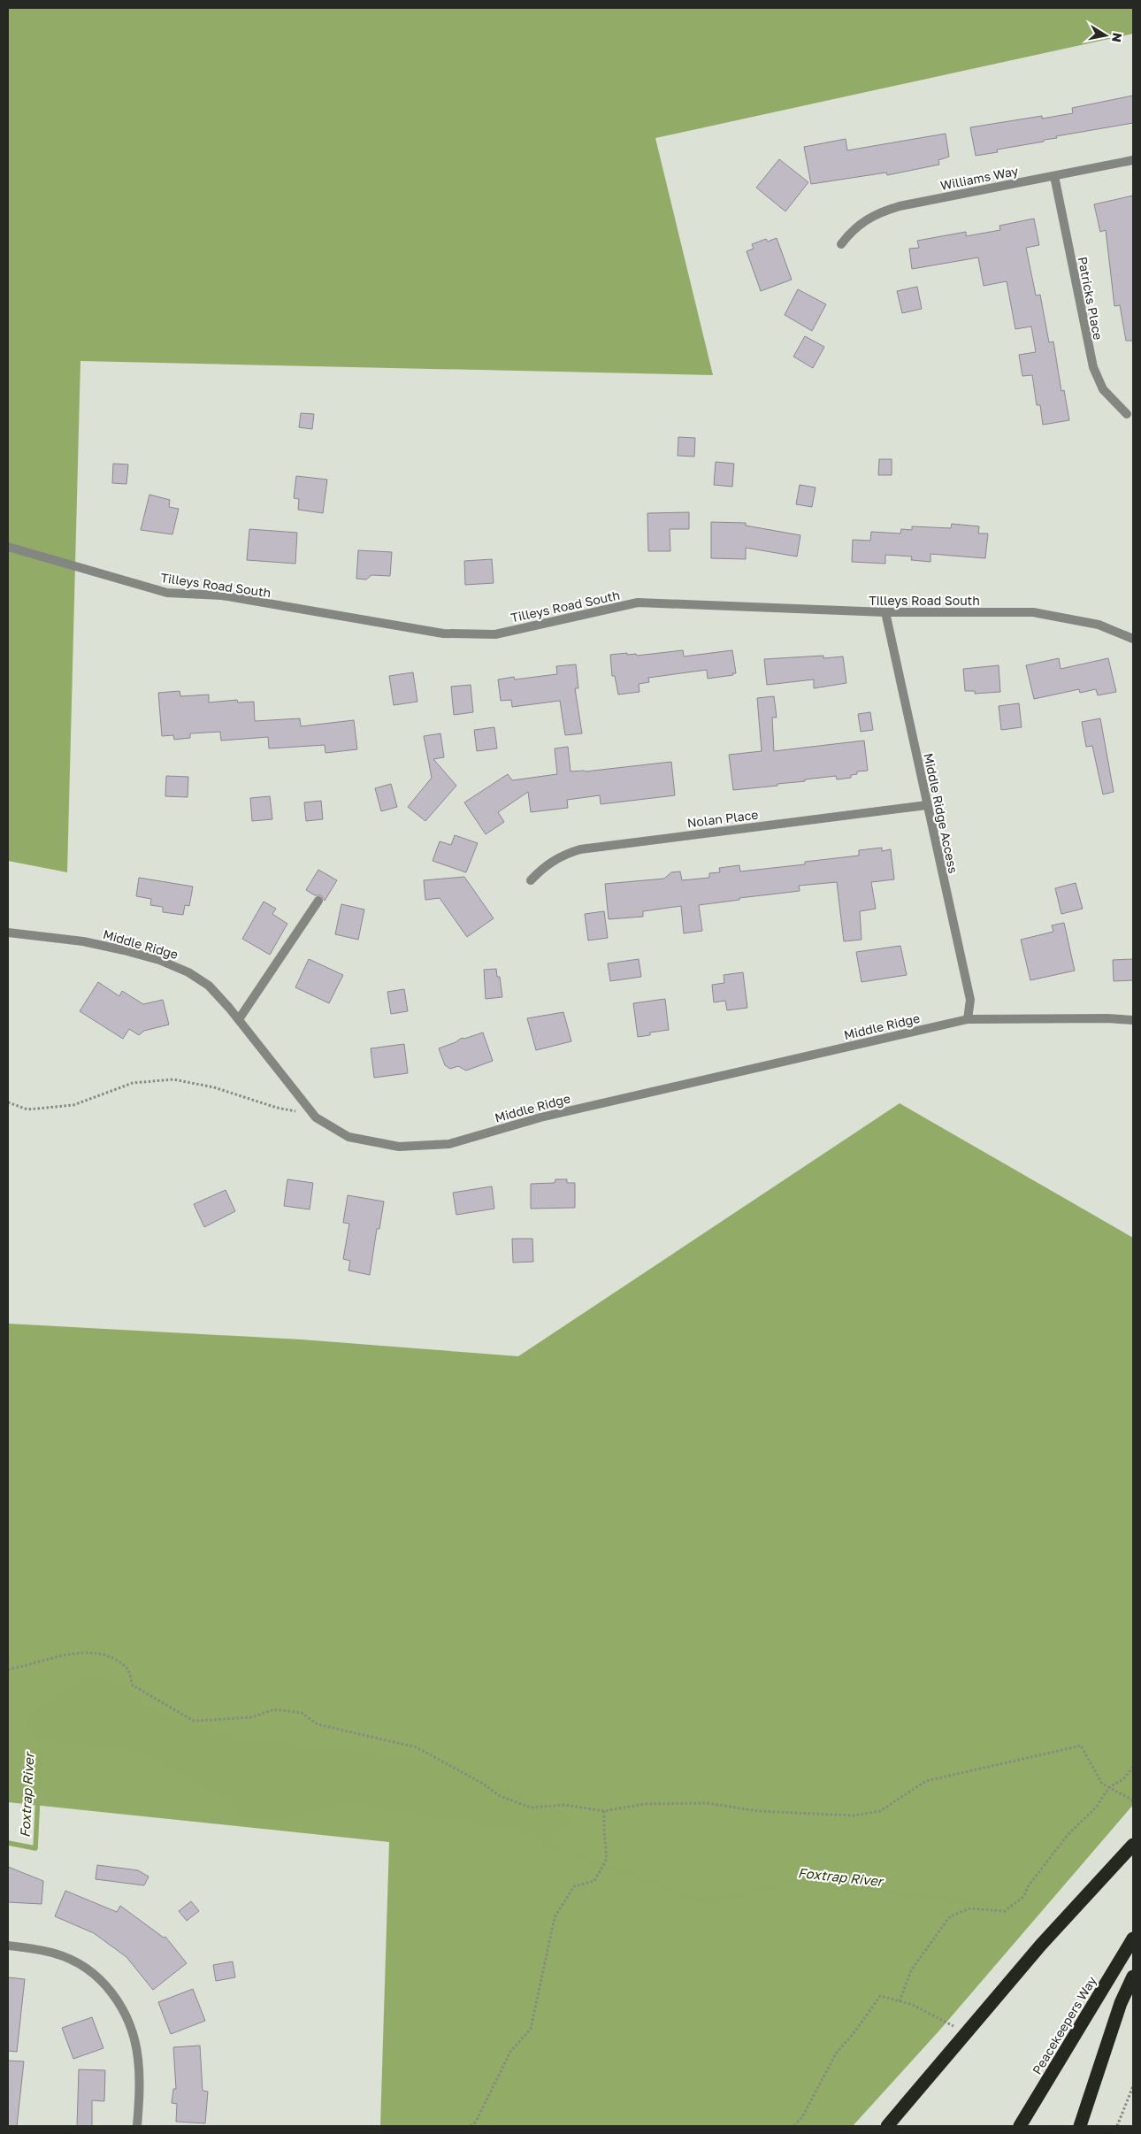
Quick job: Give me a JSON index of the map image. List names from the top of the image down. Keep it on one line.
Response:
{"streets":{"highway":["Peacekeepers Way"],"street":["Williams Way","Patricks Place","Tilleys Road South","Middle Ridge Access","Nolan Place","Middle Ridge"]},"crossings":[["Williams Way","Patricks Place"],["Tilleys Road South","Middle Ridge Access"],["Middle Ridge Access","Nolan Place"],["Middle Ridge Access","Middle Ridge"]],"water":["Foxtrap River"],"north":"right"}
